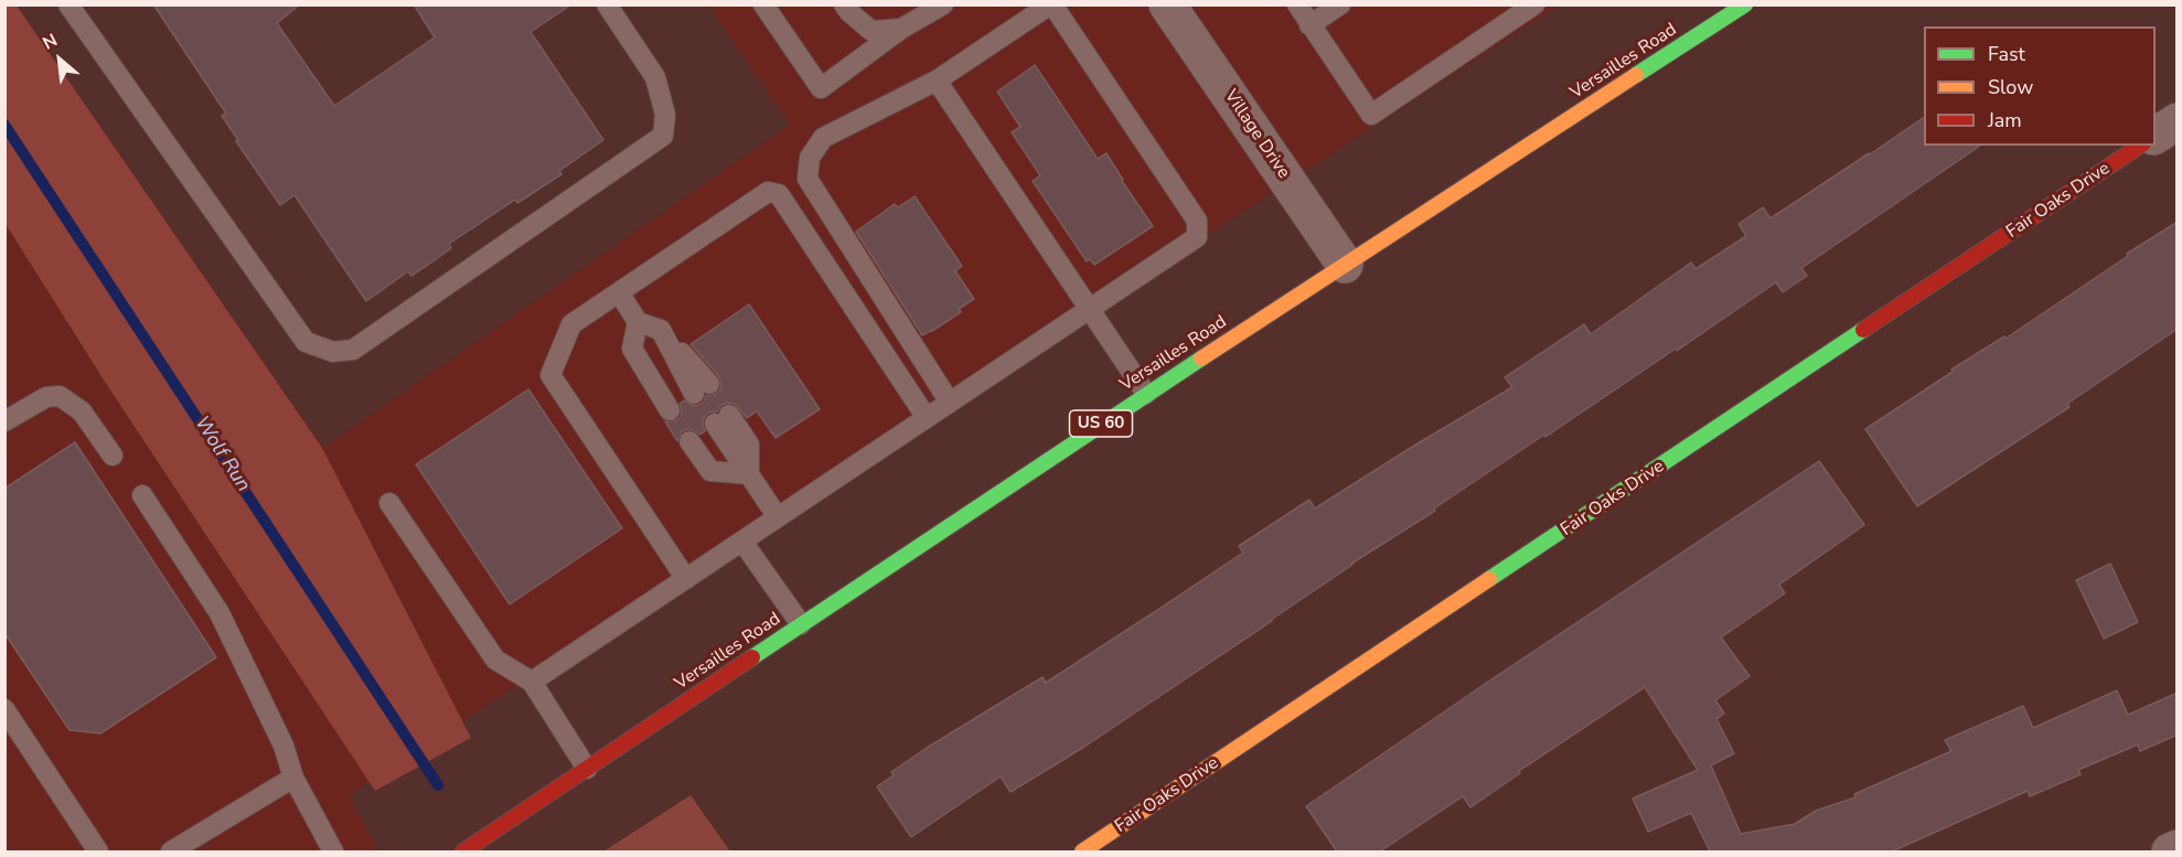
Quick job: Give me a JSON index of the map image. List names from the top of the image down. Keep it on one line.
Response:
{"streets":{"main road":["Versailles Road","Fair Oaks Drive","US 60"],"street":["Village Drive"]},"crossings":[["Versailles Road","Village Drive"]],"water":["Wolf Run"],"legend":["Fast","Slow","Jam"],"north":"top left"}
